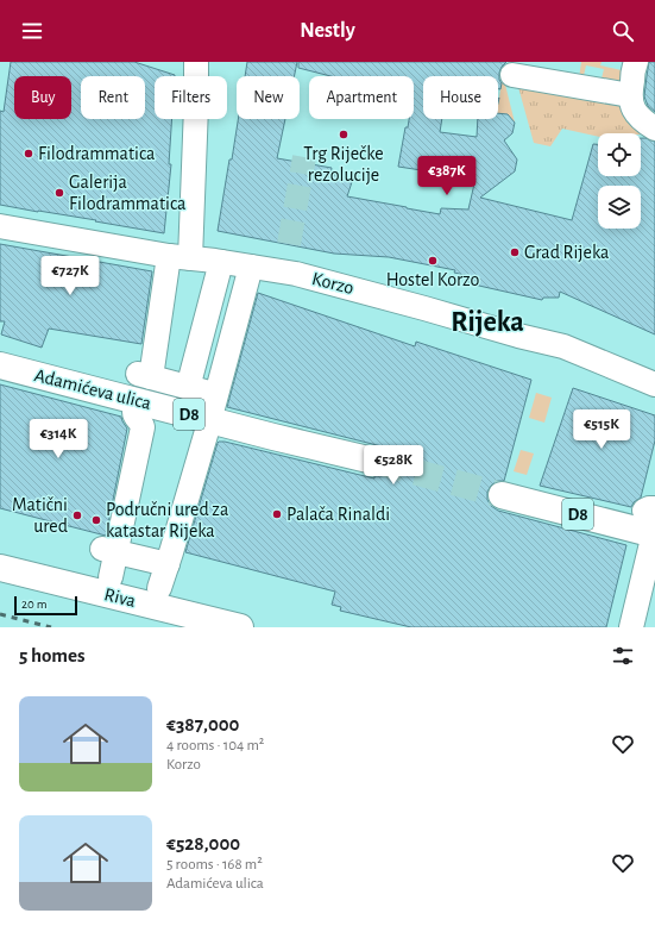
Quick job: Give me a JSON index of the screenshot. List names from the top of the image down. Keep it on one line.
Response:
{"streets":{"main road":["Adamićeva ulica","D8","Riva"],"street":["Korzo"]},"districts":["Rijeka"],"places":["Trg Riječke rezolucije","Filodrammatica","Galerija Filodrammatica","Grad Rijeka","Hostel Korzo","Palača Rinaldi","Matični ured","Područni ured za katastar Rijeka"],"scale_bar":"20 m","page":{"header":"Nestly","chip":["Buy","Rent","Filters","New","Apartment","House"],"price":["€387K","€727K","€515K","€314K","€528K"],"scale":"20 m","heading":"5 homes","list":[{"name":"€387,000","note":"4 rooms · 104 m² · Korzo"},{"name":"€528,000","note":"5 rooms · 168 m² · Adamićeva ulica"}]}}
